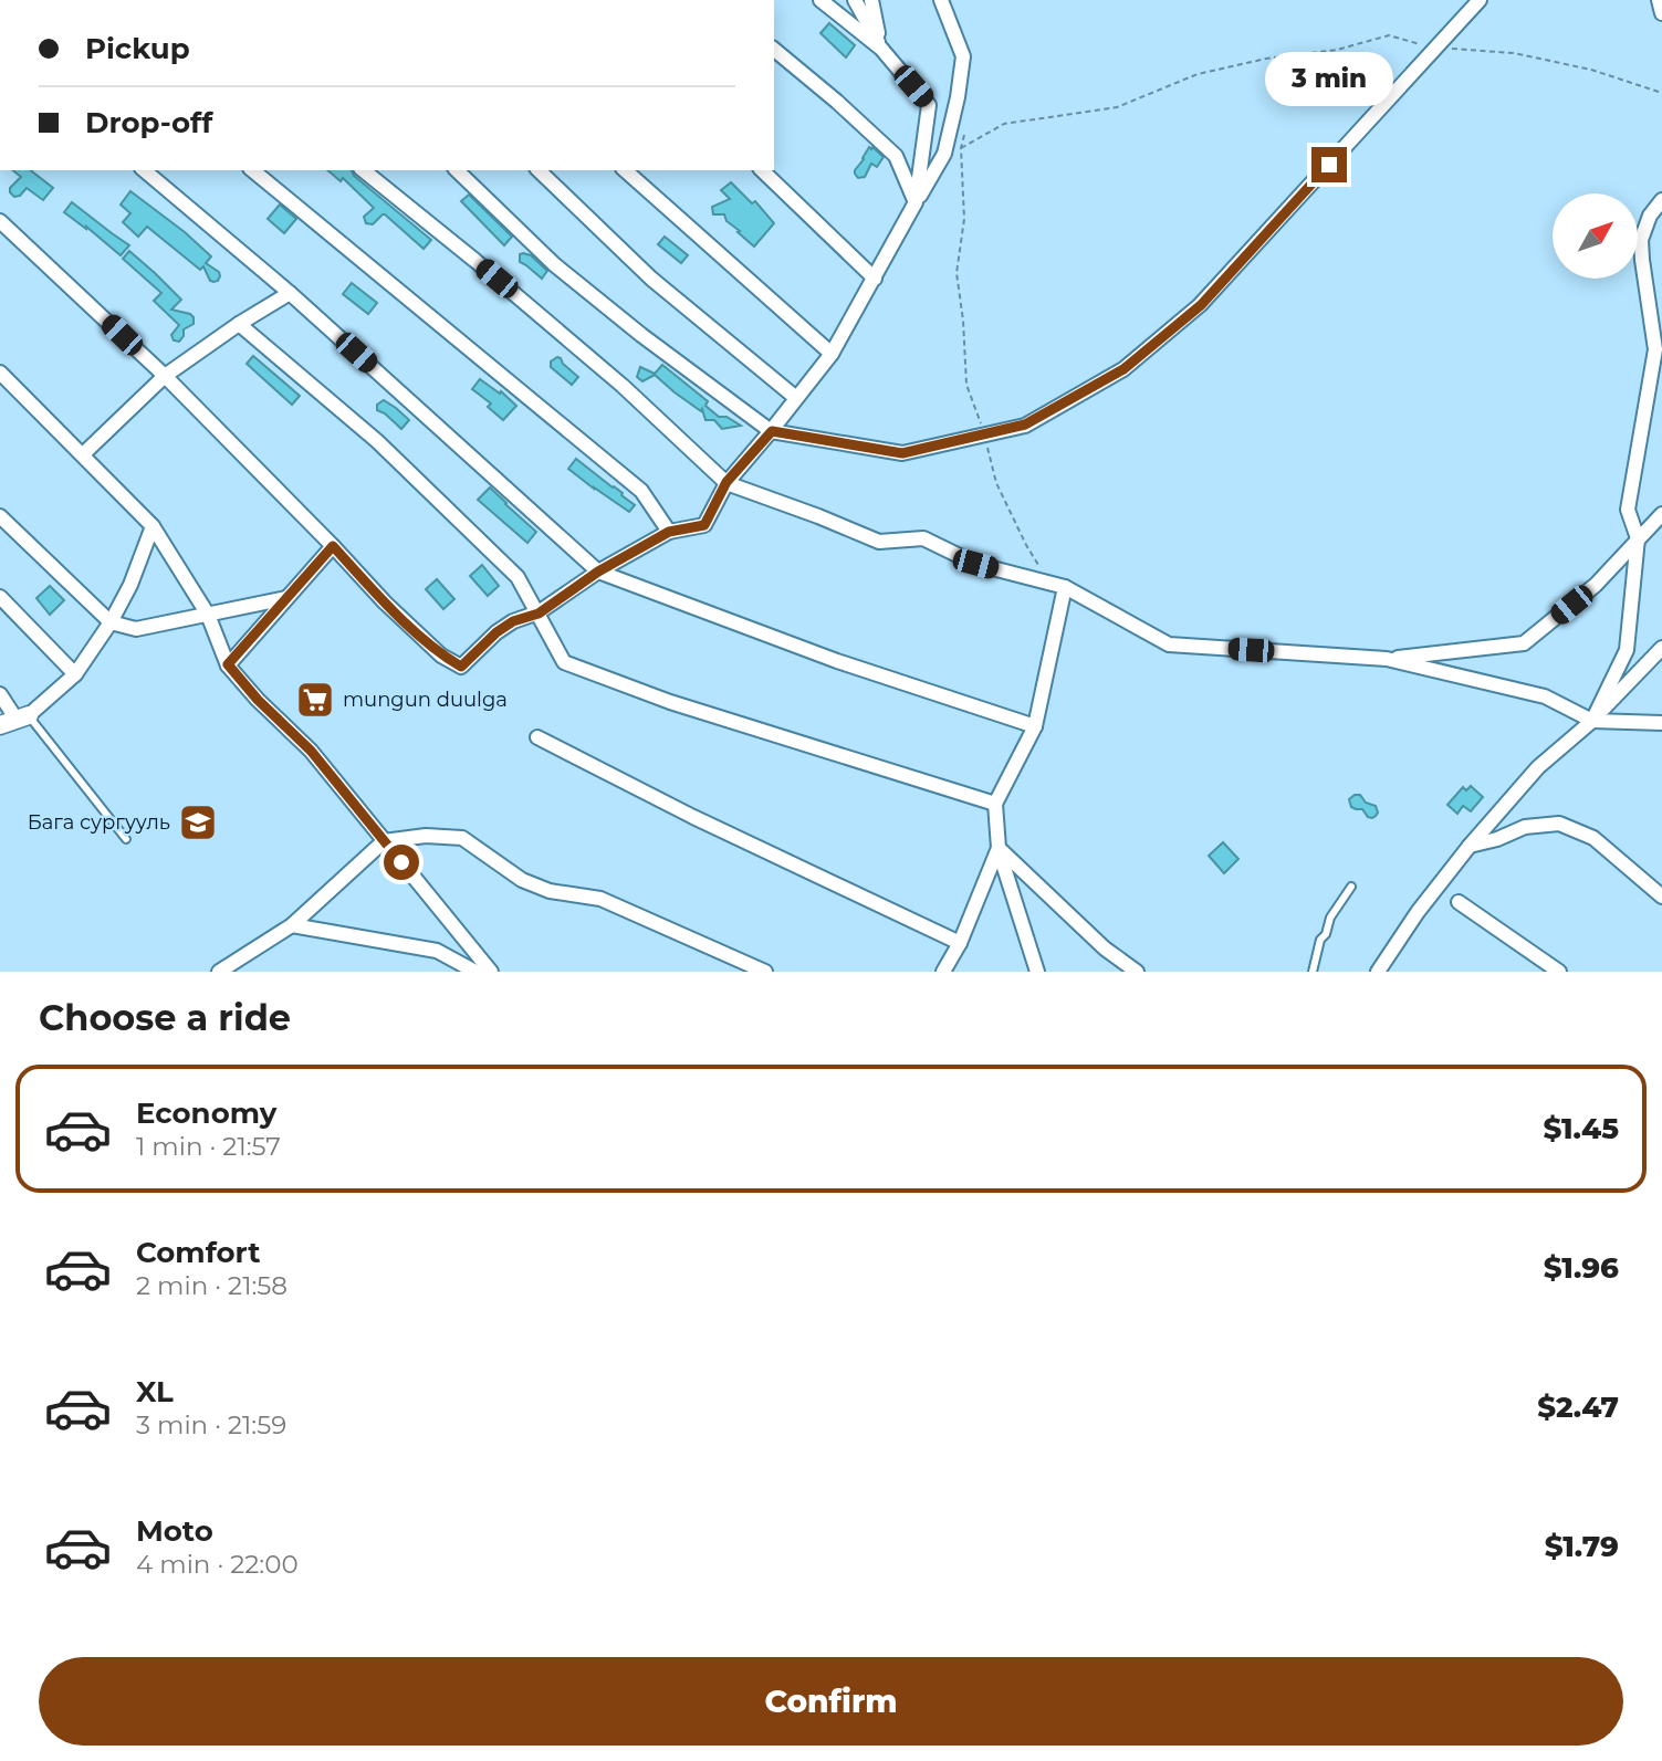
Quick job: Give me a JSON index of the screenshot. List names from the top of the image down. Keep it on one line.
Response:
{"places":{"supermarket":["mungun duulga"],"school or university":["Бага сургууль"]},"north":"top right","page":{"banner":["Pickup","Drop-off"],"bubble":"3 min","heading":"Choose a ride","list":[{"name":"Economy","note":"1 min · 21:57","value":"$1.45"},{"name":"Comfort","note":"2 min · 21:58","value":"$1.96"},{"name":"XL","note":"3 min · 21:59","value":"$2.47"},{"name":"Moto","note":"4 min · 22:00","value":"$1.79"}],"buttons":"Confirm"}}
